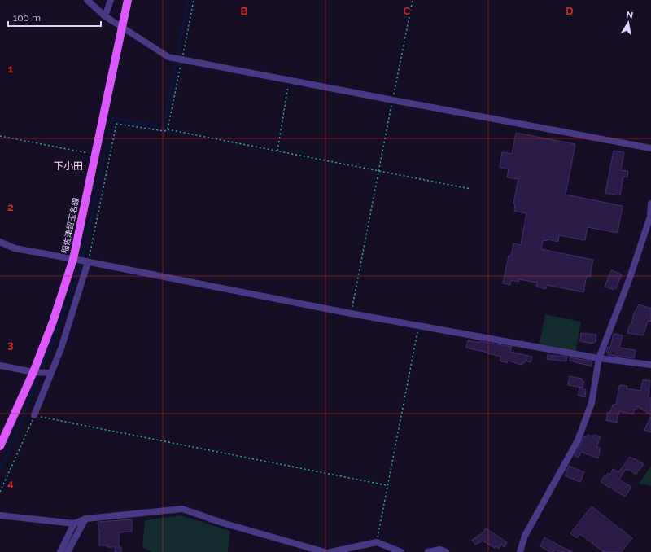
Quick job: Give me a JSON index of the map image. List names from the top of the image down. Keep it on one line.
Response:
{"streets":{"main road":["稲佐津留玉名線"]},"districts":["下小田"],"scale_bar":"100 m","north":"top","grid":{"columns":["B","C","D"],"rows":["1","2","3","4"]}}
